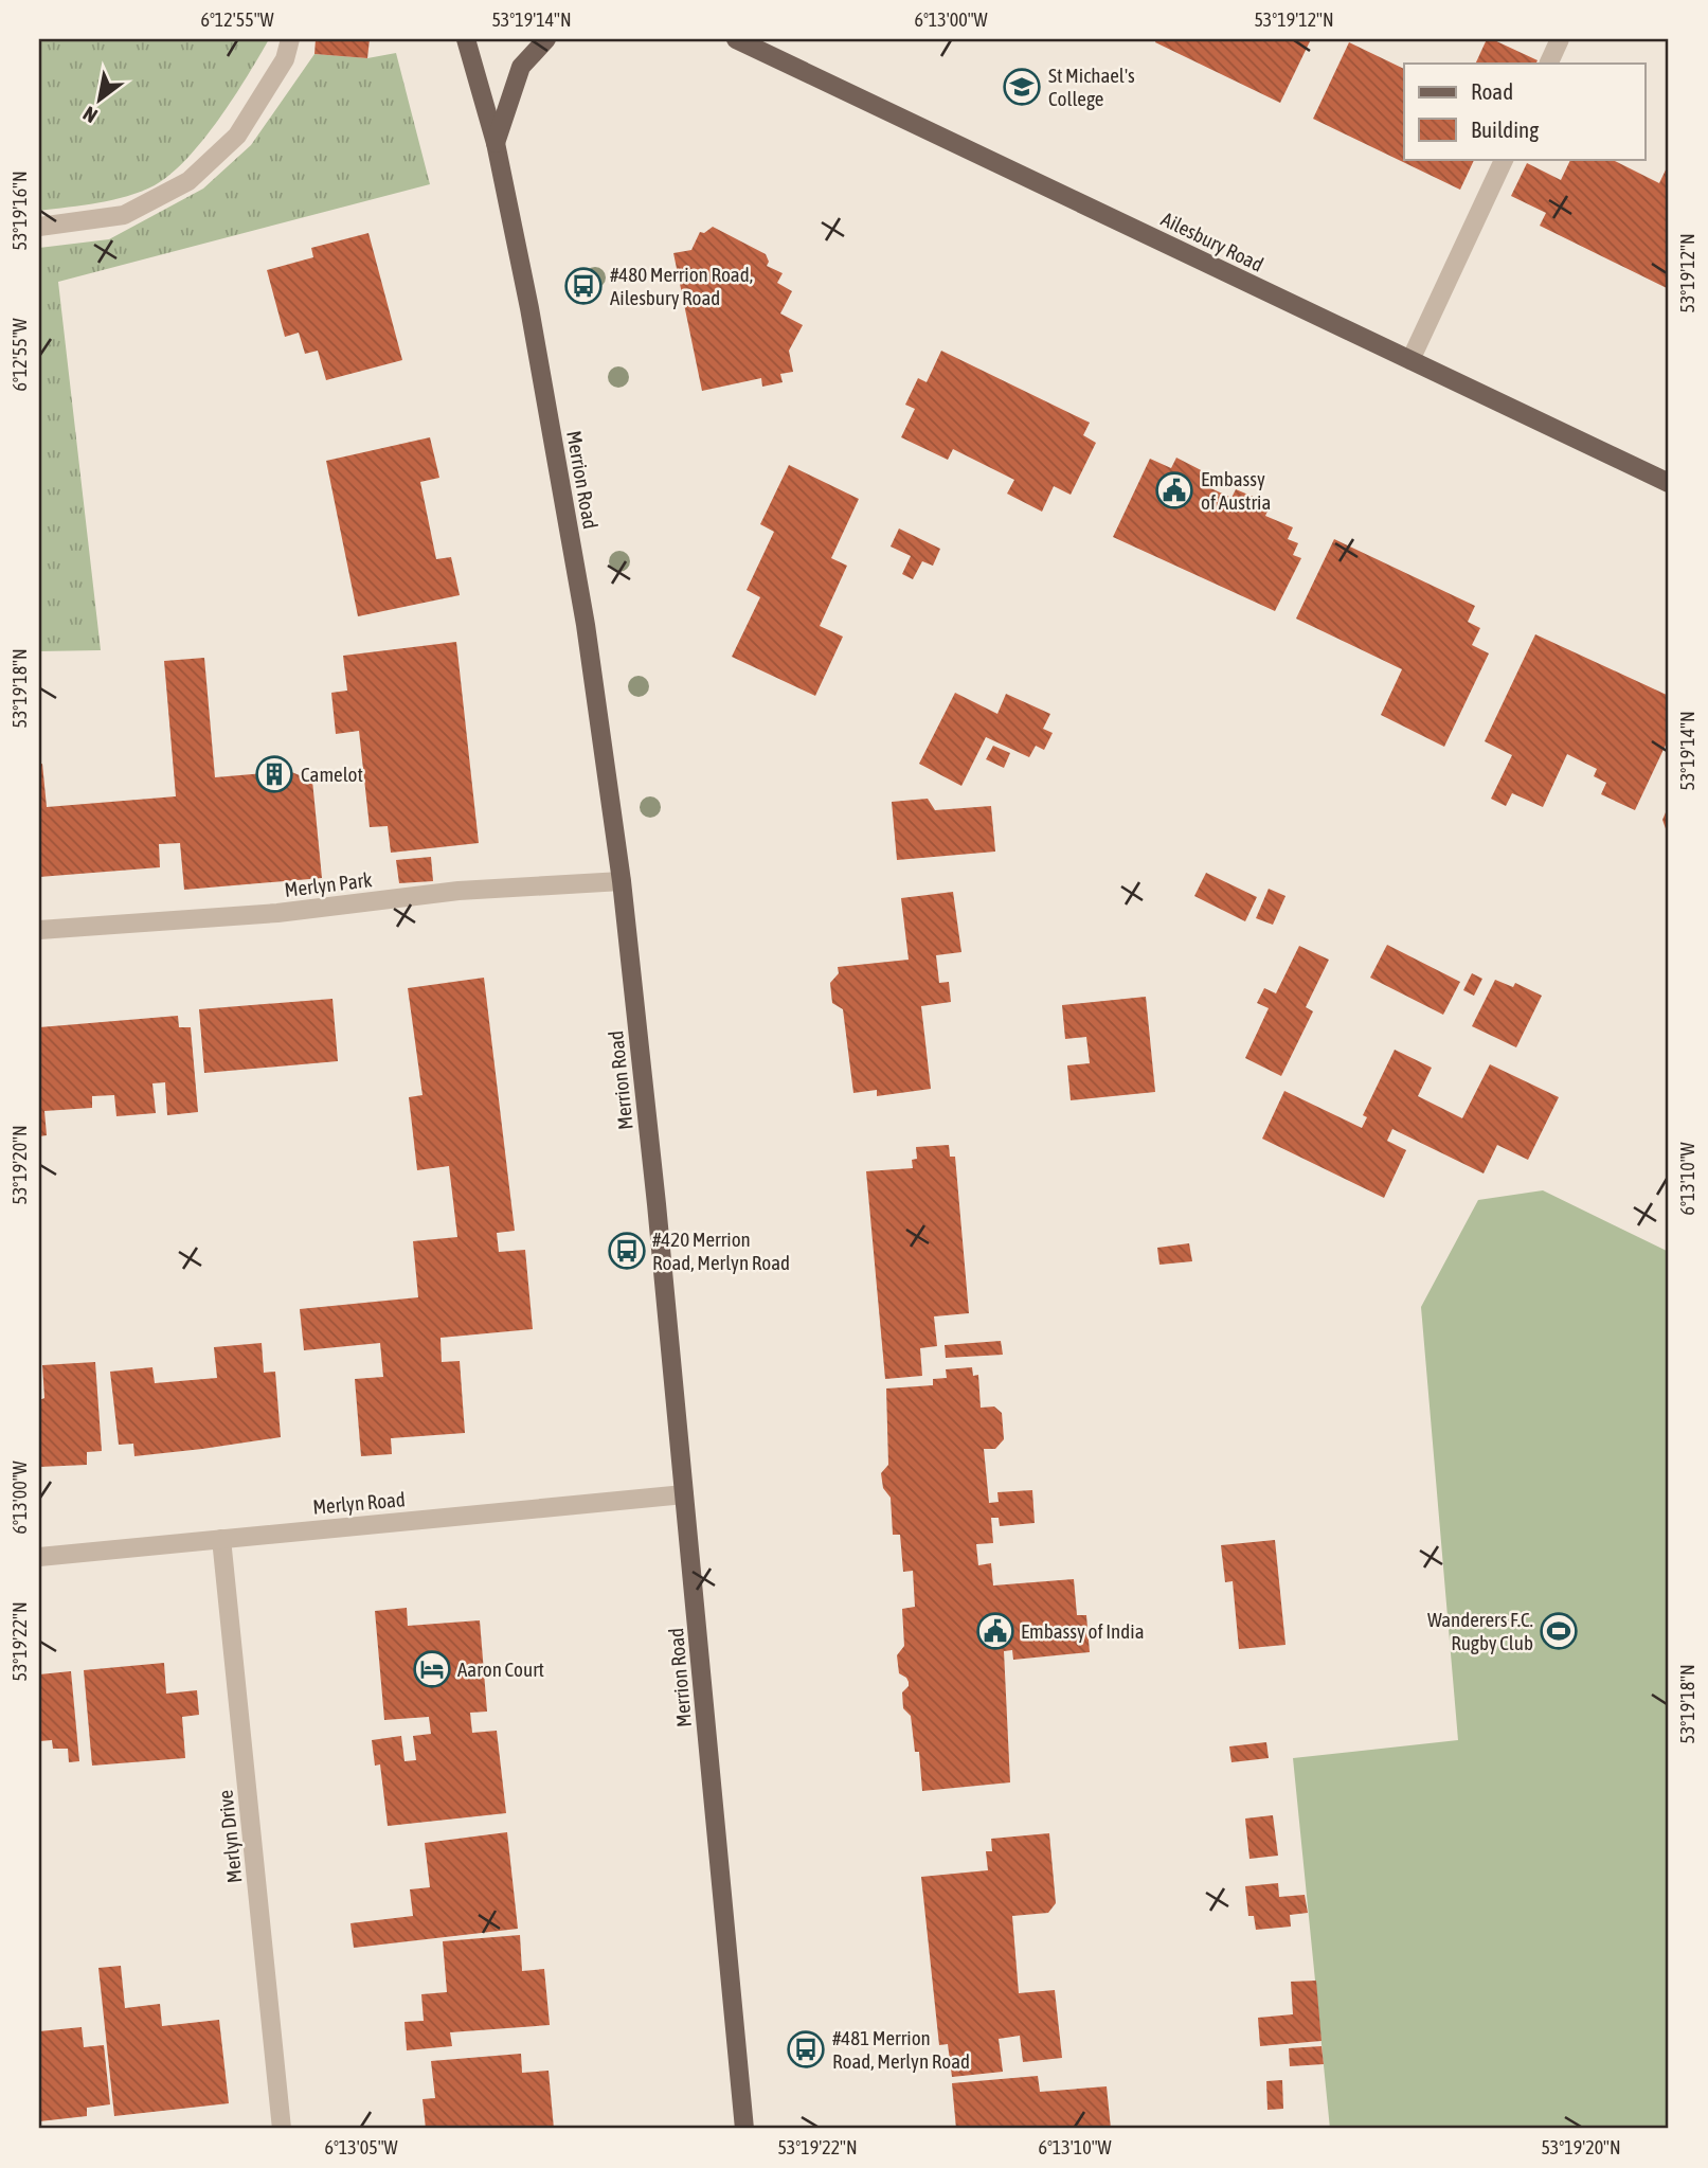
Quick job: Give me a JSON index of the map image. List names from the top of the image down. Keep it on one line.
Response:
{"streets":{"main road":["Ailesbury Road","Merrion Road"],"street":["Merlyn Park","Merlyn Road","Merlyn Drive"]},"crossings":[["Merrion Road","Merlyn Park"],["Merrion Road","Merlyn Road"],["Merlyn Road","Merlyn Drive"]],"places":{"school or university":["St Michael's College"],"bus stop":["#480 Merrion Road, Ailesbury Road","#420 Merrion Road, Merlyn Road","#481 Merrion Road, Merlyn Road"],"public building":["Embassy of Austria","Embassy of India"],"building":["Camelot"],"sports":["Wanderers F.C. Rugby Club"],"hotel":["Aaron Court"]},"legend":["Road","Building"],"north":"bottom left","coordinates":["6°12'55\"W","53°19'14\"N","6°13'00\"W","53°19'12\"N","53°19'16\"N","53°19'18\"N","53°19'20\"N","6°13'10\"W","53°19'22\"N","6°13'05\"W"]}
